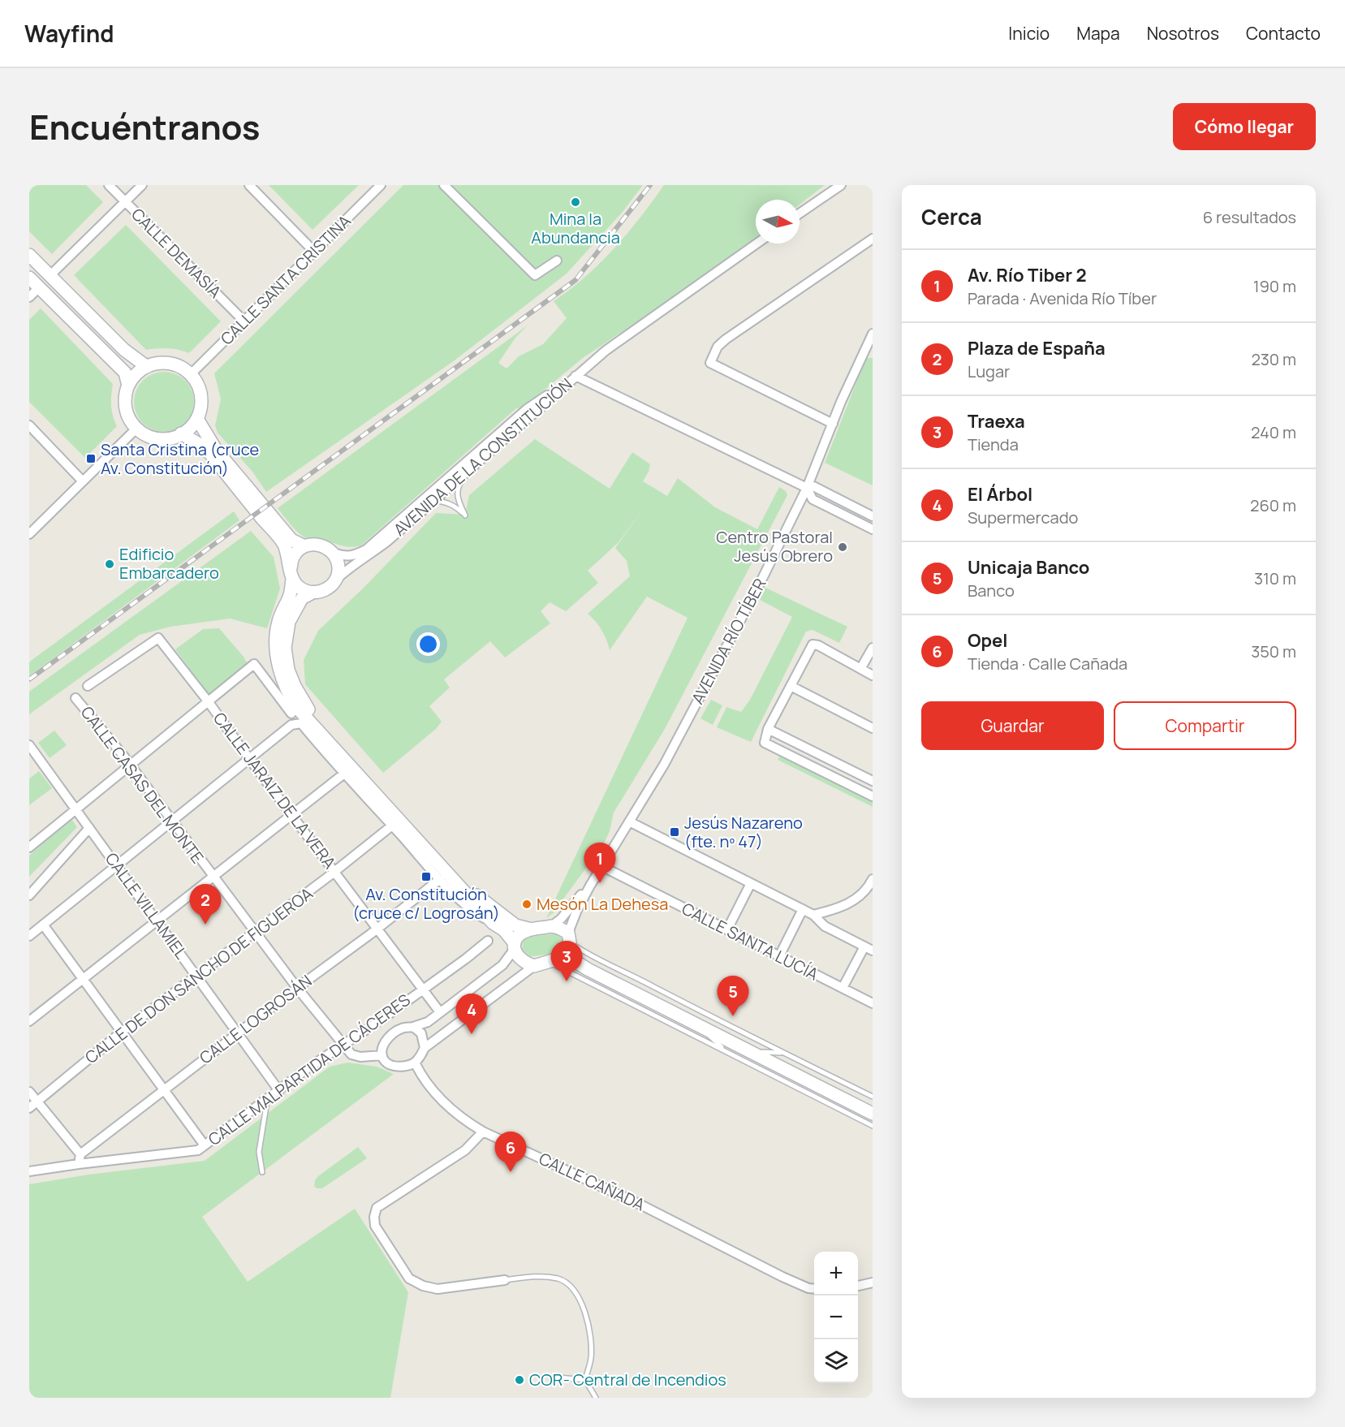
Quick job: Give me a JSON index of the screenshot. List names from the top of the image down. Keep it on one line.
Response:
{"streets":{"street":["CALLE DEMASÍA","CALLE SANTA CRISTINA","AVENIDA DE LA CONSTITUCIÓN","AVENIDA RÍO TÍBER","CALLE CASAS DEL MONTE","CALLE JARAIZ DE LA VERA","CALLE VILLAMIEL","CALLE SANTA LUCÍA","CALLE DE DON SANCHO DE FIGUEROA","CALLE LOGROSÁN","CALLE MALPARTIDA DE CÁCERES","CALLE CAÑADA"]},"crossings":[["CALLE DEMASÍA","CALLE SANTA CRISTINA"],["AVENIDA RÍO TÍBER","CALLE SANTA LUCÍA"],["AVENIDA RÍO TÍBER","CALLE MALPARTIDA DE CÁCERES"],["CALLE CASAS DEL MONTE","CALLE DE DON SANCHO DE FIGUEROA"],["CALLE CASAS DEL MONTE","CALLE LOGROSÁN"],["CALLE CASAS DEL MONTE","CALLE MALPARTIDA DE CÁCERES"],["CALLE CASAS DEL MONTE","CALLE CAÑADA"],["CALLE JARAIZ DE LA VERA","CALLE DE DON SANCHO DE FIGUEROA"],["CALLE JARAIZ DE LA VERA","CALLE LOGROSÁN"],["CALLE JARAIZ DE LA VERA","CALLE MALPARTIDA DE CÁCERES"],["CALLE VILLAMIEL","CALLE DE DON SANCHO DE FIGUEROA"],["CALLE VILLAMIEL","CALLE LOGROSÁN"],["CALLE VILLAMIEL","CALLE MALPARTIDA DE CÁCERES"],["CALLE MALPARTIDA DE CÁCERES","CALLE CAÑADA"]],"places":{"other":["Mina la Abundancia","Centro Pastoral Jesús Obrero","Edificio Embarcadero","Mesón La Dehesa","COR- Central de Incendios"],"transit":["Santa Cristina (cruce Av. Constitución)","Jesús Nazareno (fte. nº 47)","Av. Constitución (cruce c/ Logrosán)"]},"north":"right","page":{"header":"Wayfind","nav":["Inicio","Mapa","Nosotros","Contacto"],"title":"Encuéntranos","buttons":["Cómo llegar",["Guardar","Compartir"]],"heading":["Cerca","6 resultados"],"list":[{"mark":"1","name":"Av. Río Tiber 2","note":"Parada · Avenida Río Tíber","value":"190 m"},{"mark":"2","name":"Plaza de España","note":"Lugar","value":"230 m"},{"mark":"3","name":"Traexa","note":"Tienda","value":"240 m"},{"mark":"4","name":"El Árbol","note":"Supermercado","value":"260 m"},{"mark":"5","name":"Unicaja Banco","note":"Banco","value":"310 m"},{"mark":"6","name":"Opel","note":"Tienda · Calle Cañada","value":"350 m"}],"pins":["1","2","3","5","4","6"],"map_buttons":["+","−"]}}
